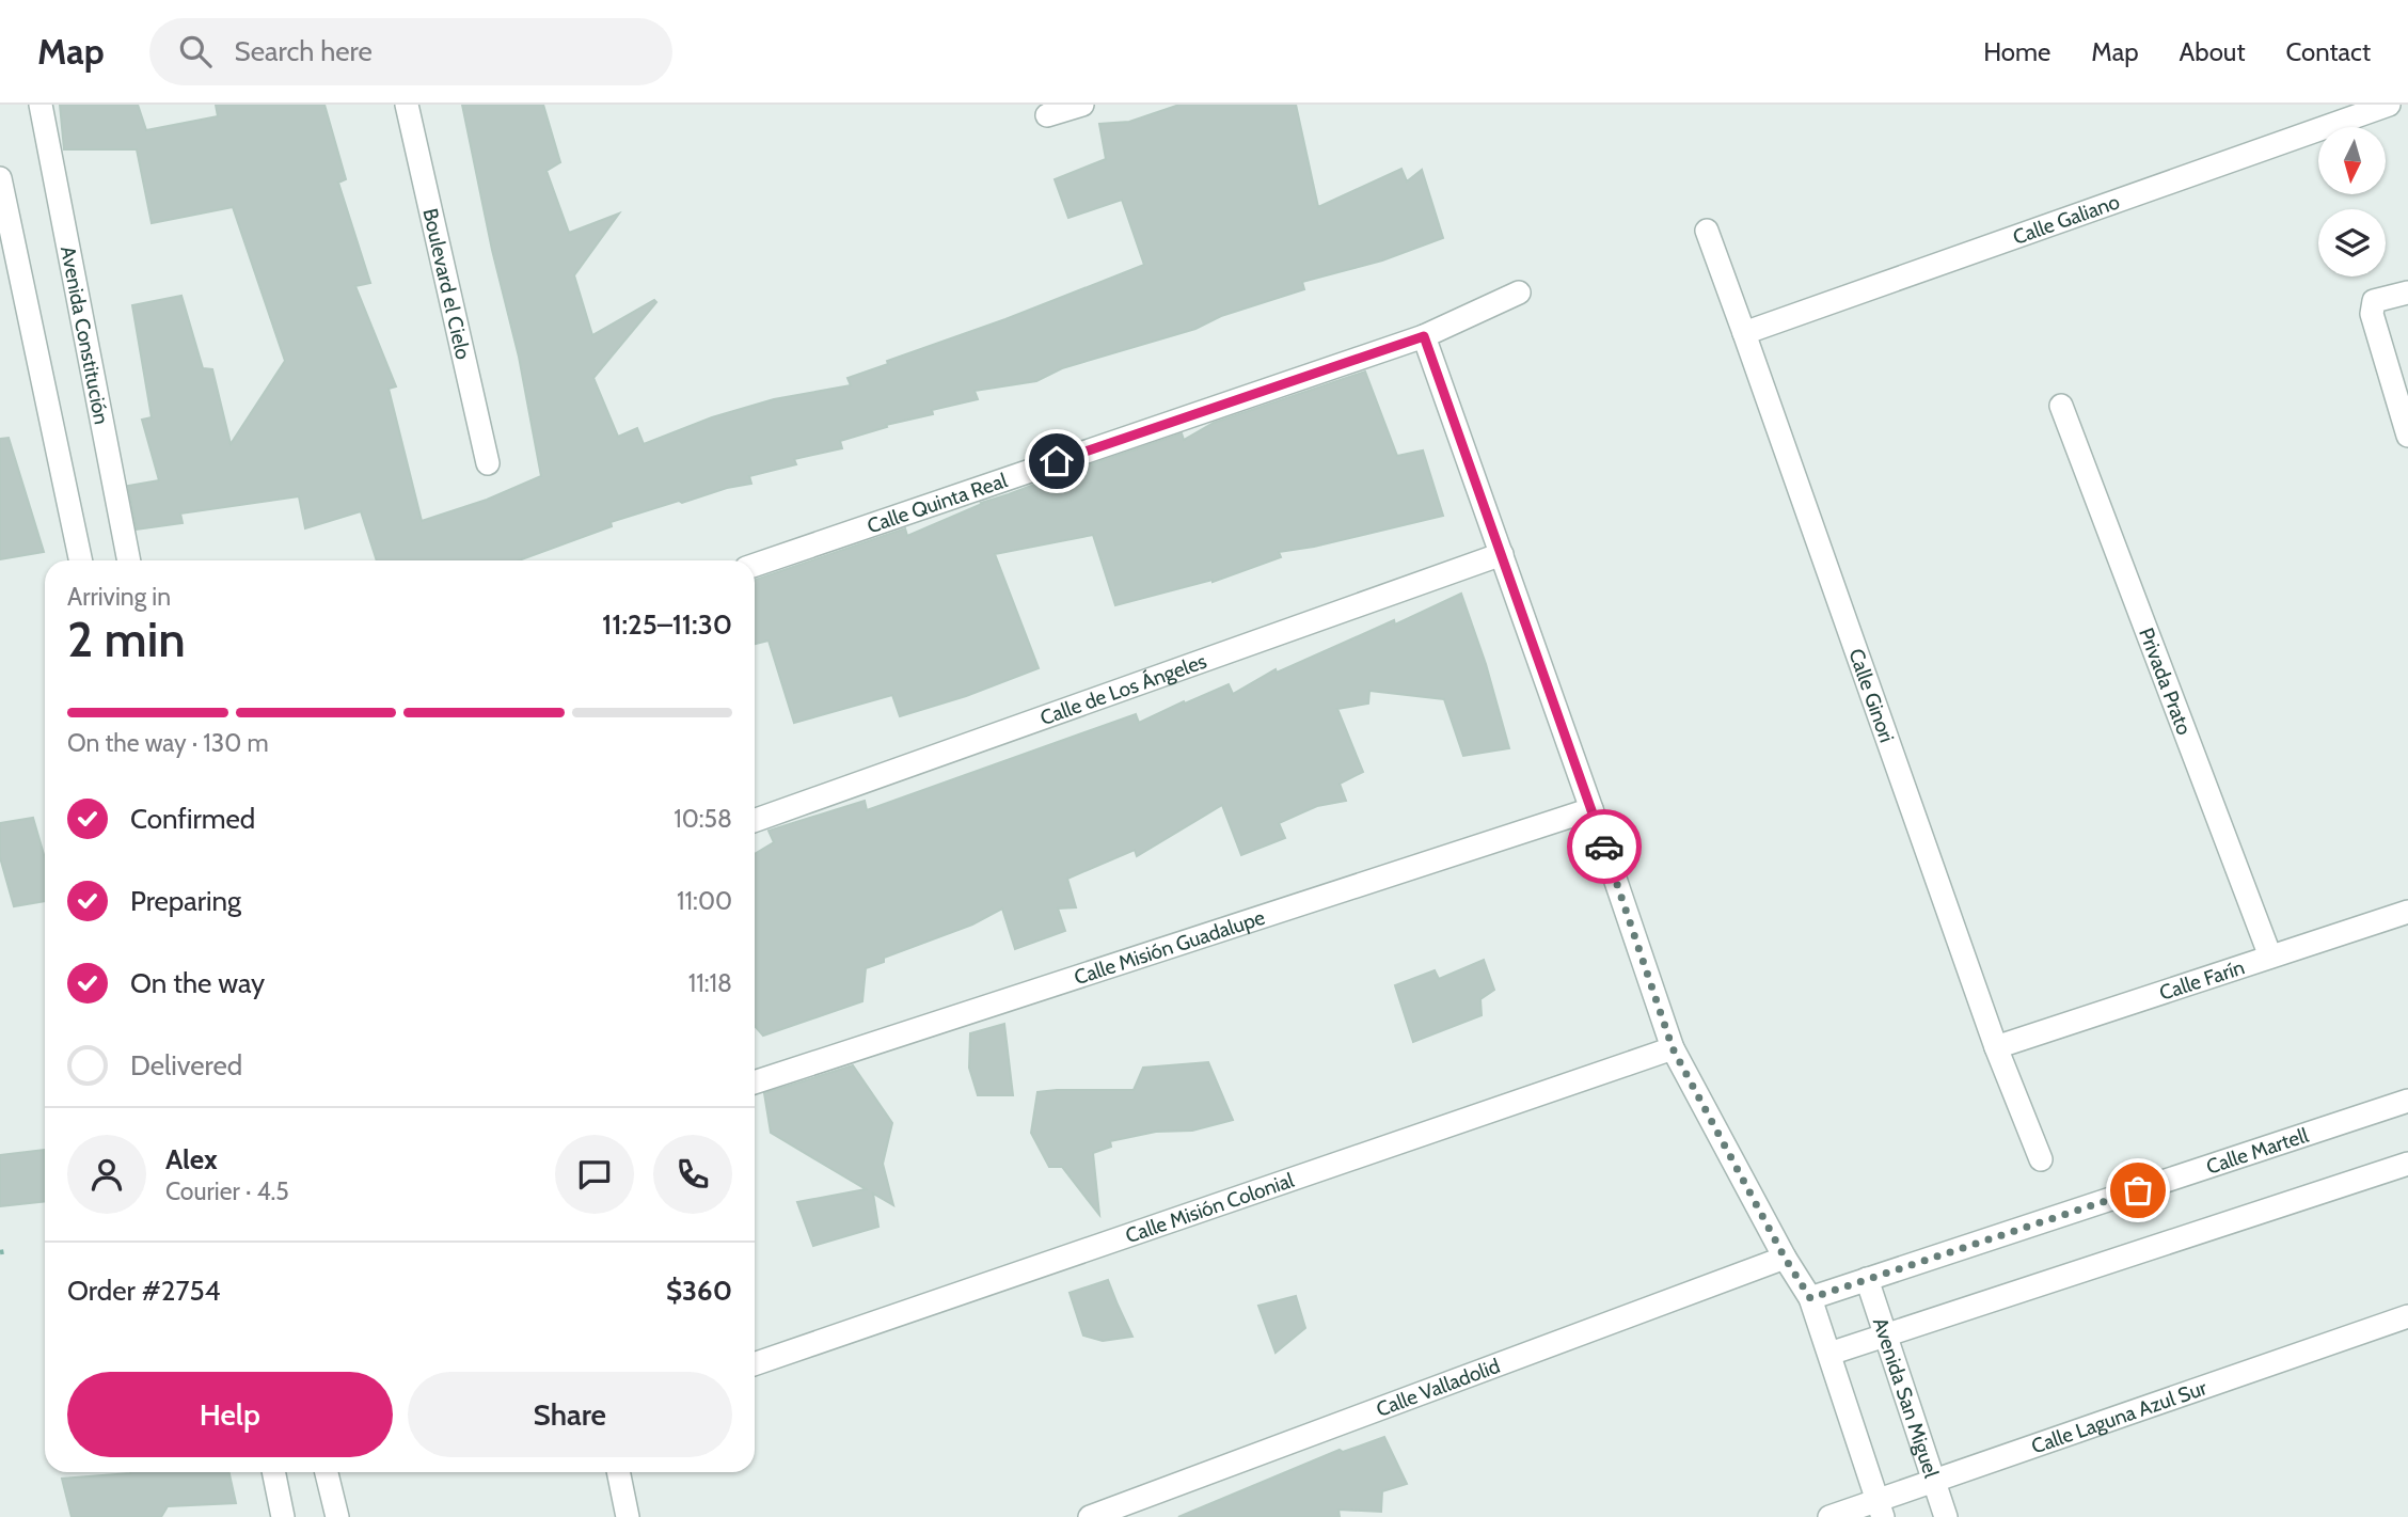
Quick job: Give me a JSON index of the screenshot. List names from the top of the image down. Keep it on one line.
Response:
{"streets":{"street":["Calle Galiano","Boulevard el Cielo","Avenida Constitución","Calle Quinta Real","Privada Prato","Calle de Los Ángeles","Calle Ginori","Calle Misión Guadalupe","Calle Farín","Calle Martell","Calle Misión Colonial","Calle Valladolid","Avenida San Miguel","Calle Laguna Azul Sur"]},"crossings":[["Calle Galiano","Calle Ginori"],["Privada Prato","Calle Farín"],["Calle Ginori","Calle Farín"],["Calle Martell","Avenida San Miguel"],["Avenida San Miguel","Calle Laguna Azul Sur"]],"north":"bottom","page":{"header":"Map","search":"Search here","nav":["Home","Map","About","Contact"],"heading":["2 min","Arriving in","11:25–11:30"],"panel":["Alex","Courier · 4.5","Order #2754","$360"],"bar":"On the way · 130 m","list":[["Confirmed","10:58"],["Preparing","11:00"],["On the way","11:18"],"Delivered"],"buttons":["Help","Share"]}}
